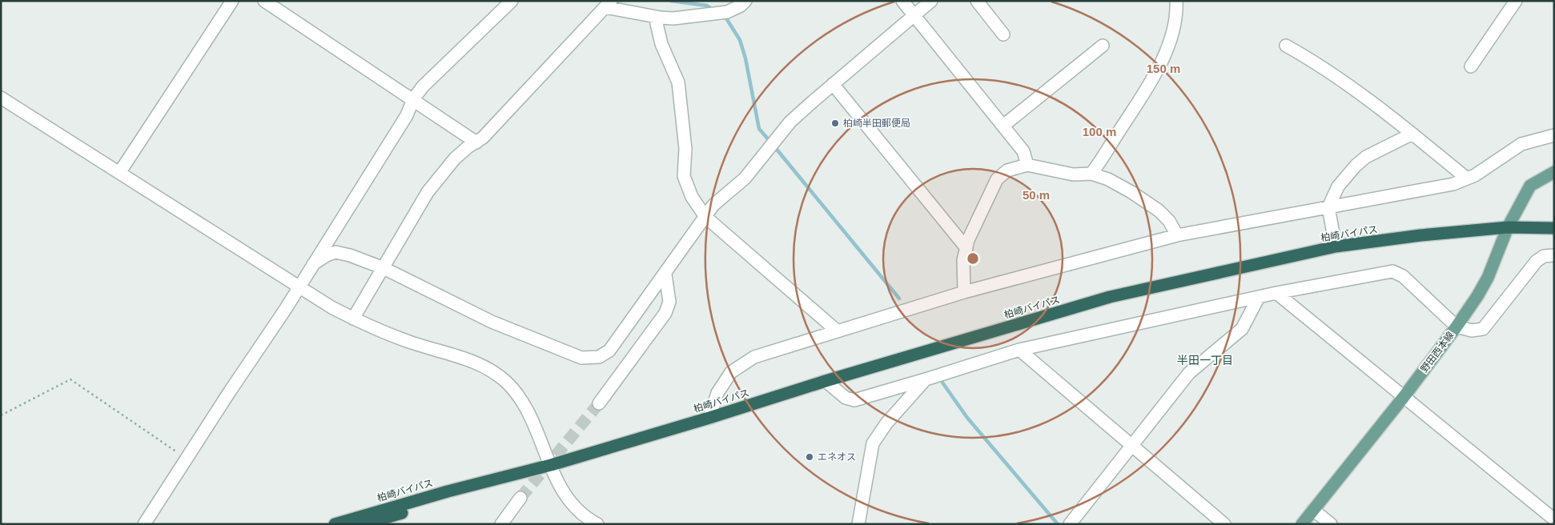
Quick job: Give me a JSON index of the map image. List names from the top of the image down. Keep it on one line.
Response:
{"streets":{"highway":["柏崎バイパス"],"main road":["野田西本線"]},"crossings":[["柏崎バイパス","野田西本線"]],"districts":["半田一丁目"],"places":["柏崎半田郵便局","エネオス"],"rings":["150 m","100 m","50 m"]}
